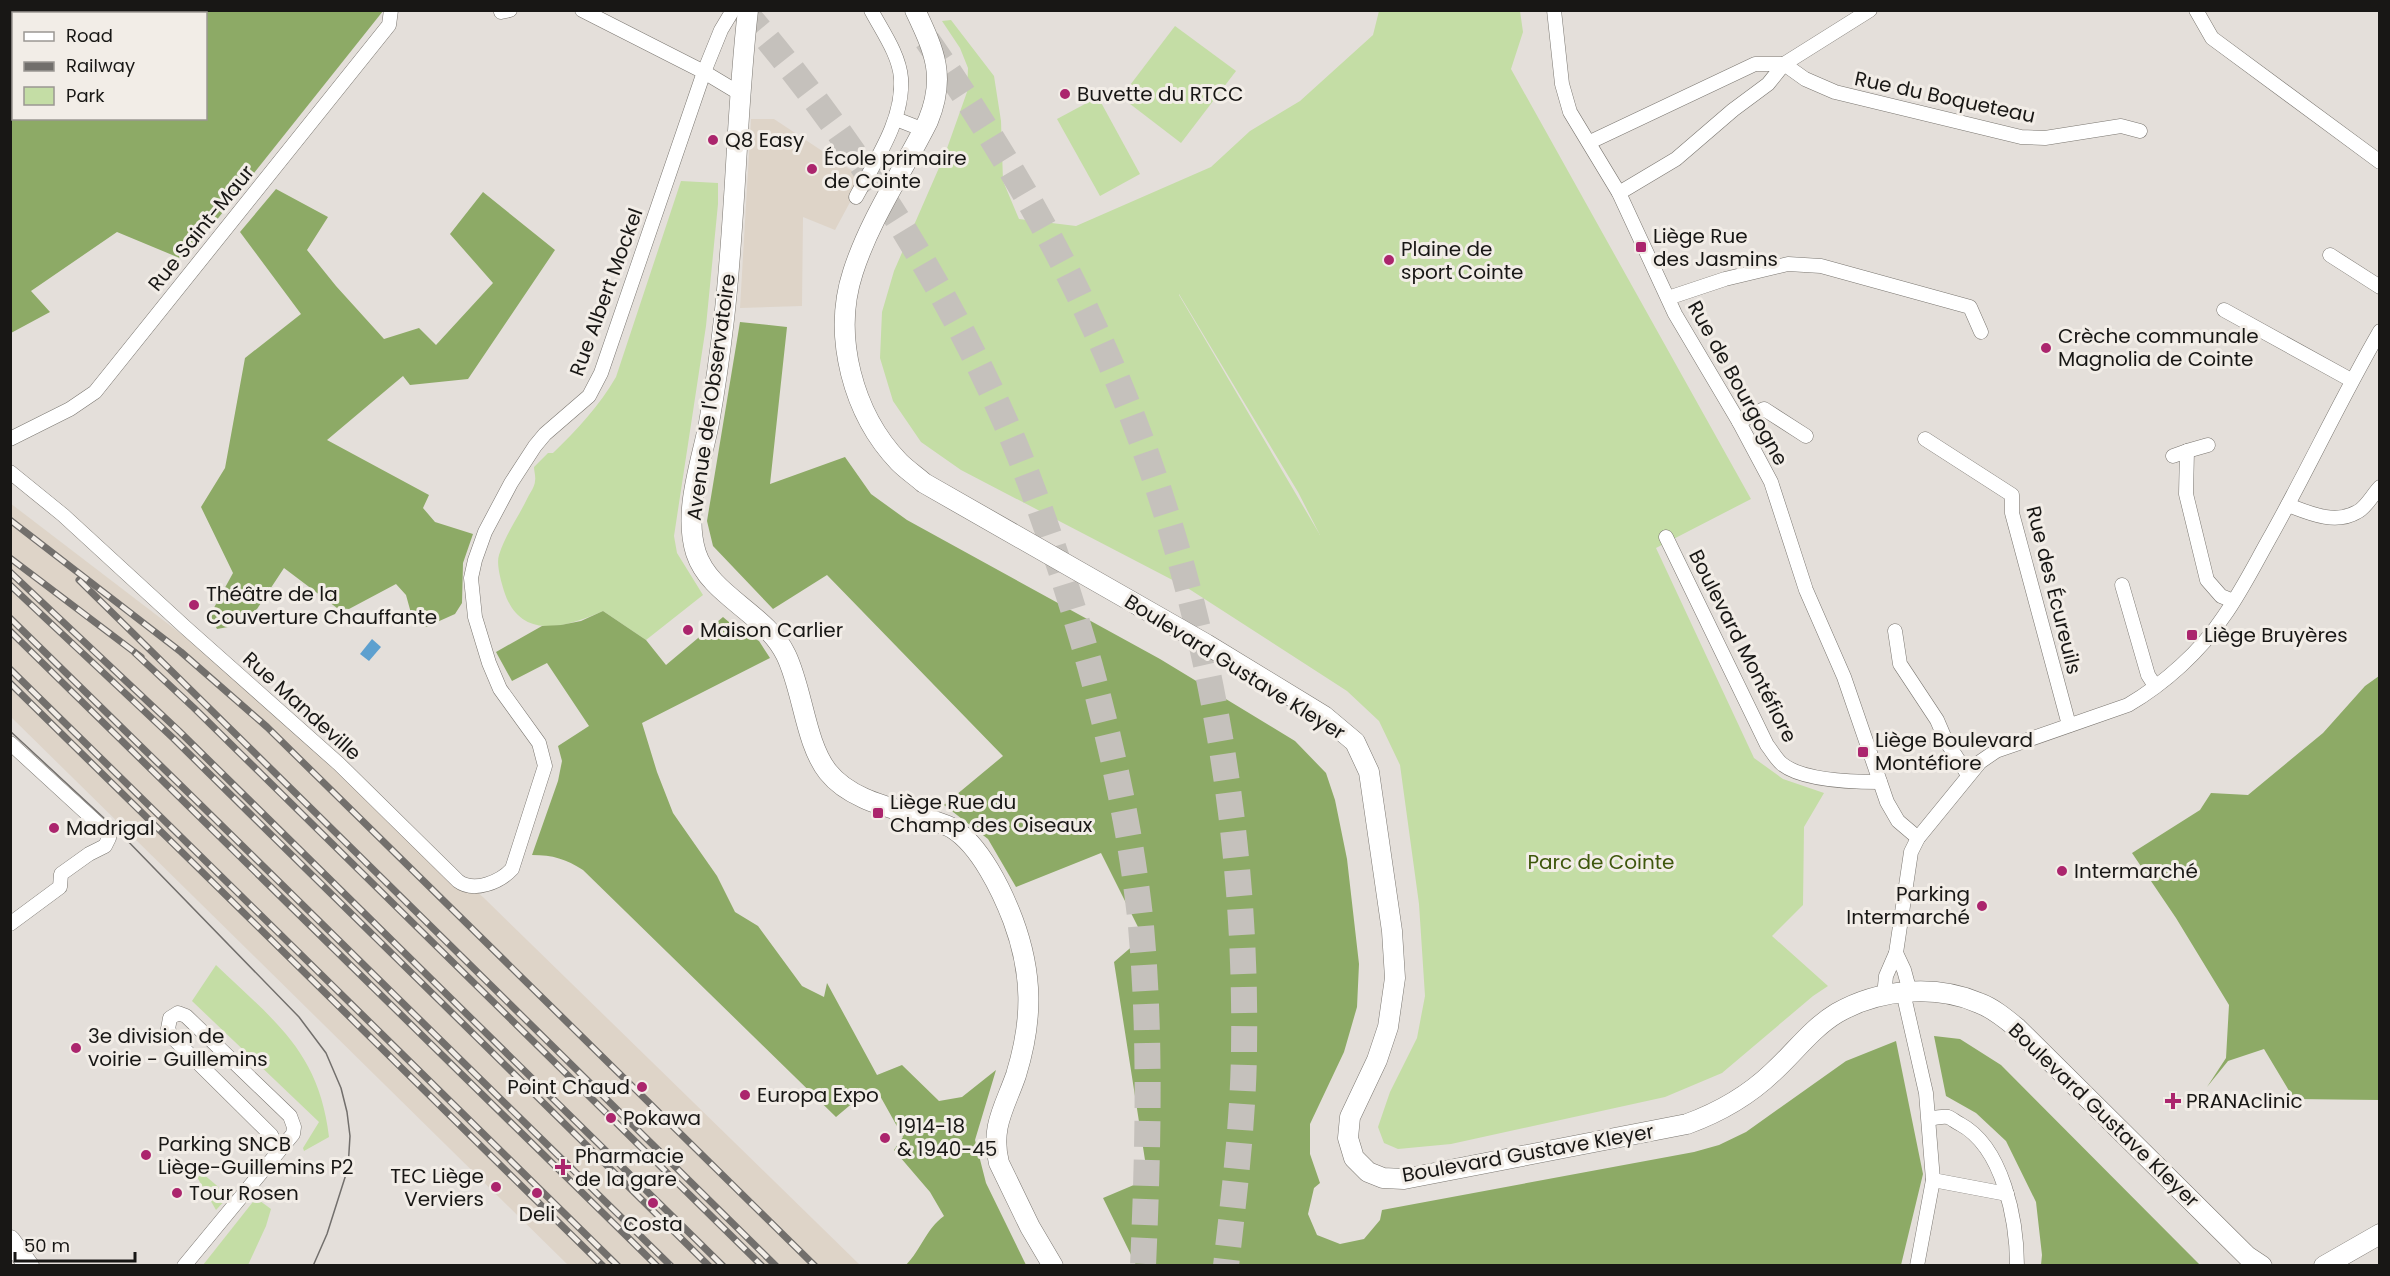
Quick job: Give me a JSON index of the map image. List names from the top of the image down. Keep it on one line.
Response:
{"streets":{"street":["Rue du Boqueteau","Rue Saint-Maur","Rue Albert Mockel","Rue de Bourgogne","Avenue de l'Observatoire","Rue des Écureuils","Boulevard Montéfiore","Boulevard Gustave Kleyer","Rue Mandeville"]},"crossings":[["Rue Albert Mockel","Rue Mandeville"],["Rue de Bourgogne","Boulevard Montéfiore"]],"parks":["Parc de Cointe"],"places":{"other":["Buvette du RTCC","Q8 Easy","École primaire de Cointe","Plaine de sport Cointe","Crèche communale Magnolia de Cointe","Théâtre de la Couverture Chauffante","Maison Carlier","Madrigal","Intermarché","Parking Intermarché","3e division de voirie - Guillemins","Point Chaud","Europa Expo","Pokawa","1914-18 & 1940-45","Parking SNCB Liège-Guillemins P2","TEC Liège Verviers","Tour Rosen","Deli","Costa"],"transit":["Liège Rue des Jasmins","Liège Bruyères","Liège Boulevard Montéfiore","Liège Rue du Champ des Oiseaux"],"health":["PRANAclinic","Pharmacie de la gare"]},"legend":["Road","Railway","Park"],"scale_bar":"50 m"}
